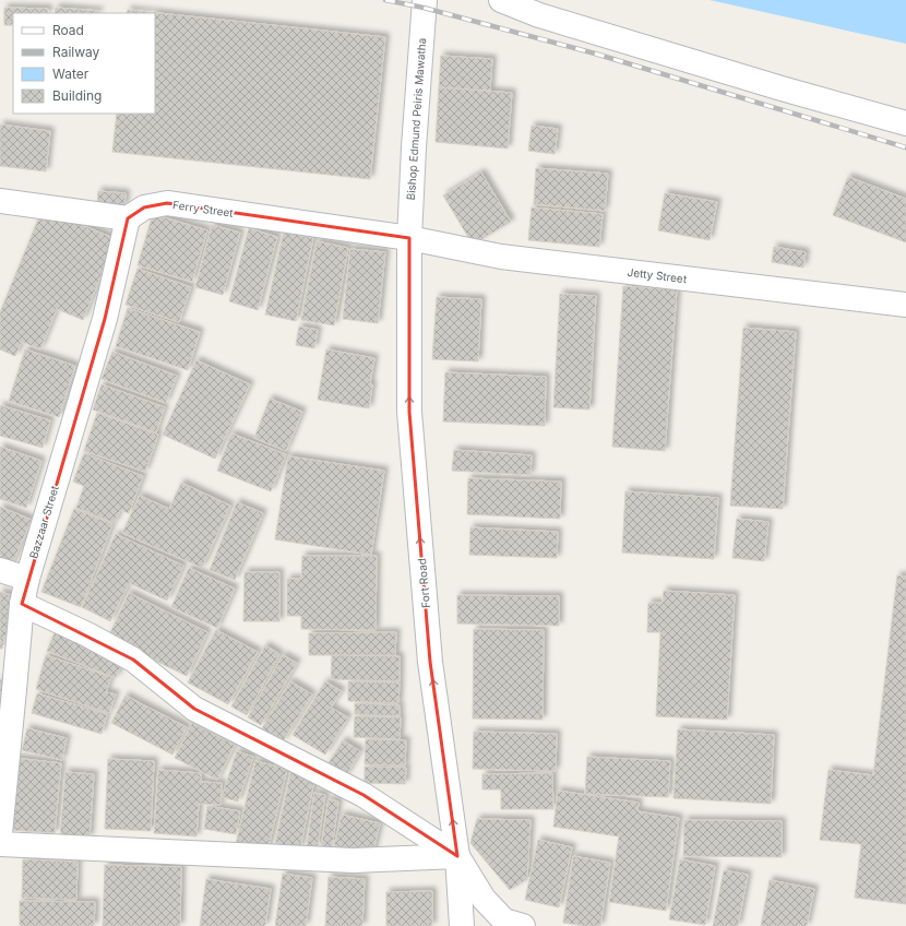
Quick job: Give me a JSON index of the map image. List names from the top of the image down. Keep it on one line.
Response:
{"streets":{"street":["Bishop Edmund Peiris Mawatha","Ferry Street","Jetty Street","Bazzaar Street","Fort Road"]},"crossings":[["Bishop Edmund Peiris Mawatha","Ferry Street"],["Bishop Edmund Peiris Mawatha","Jetty Street"],["Bishop Edmund Peiris Mawatha","Fort Road"],["Ferry Street","Jetty Street"],["Ferry Street","Bazzaar Street"],["Ferry Street","Fort Road"],["Jetty Street","Fort Road"]],"one_way":["Fort Road"],"legend":["Road","Railway","Water","Building"]}
